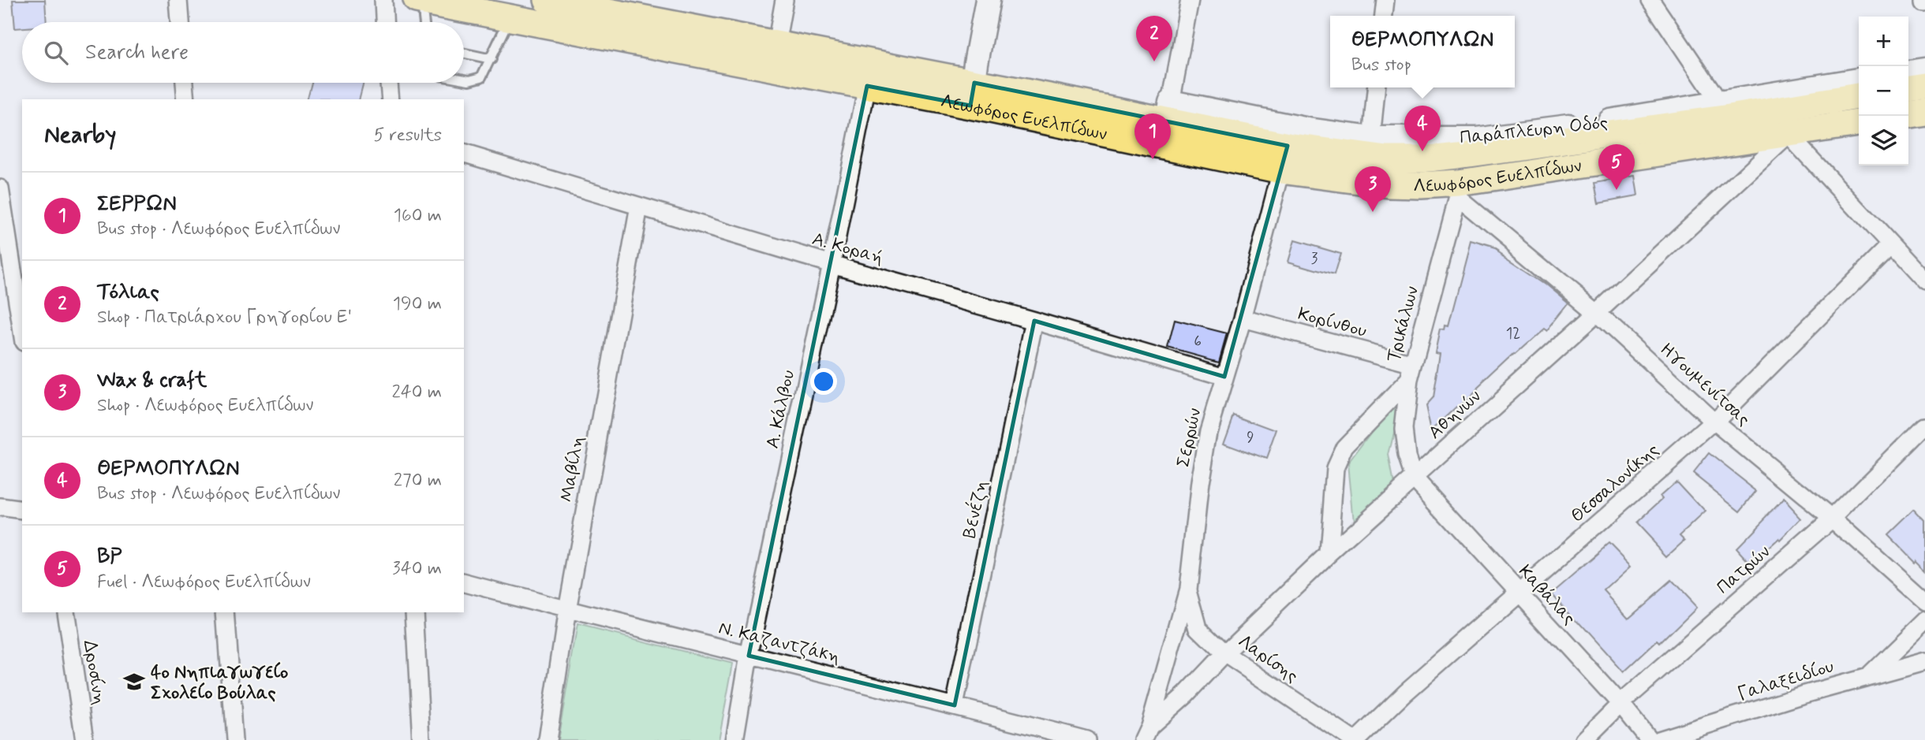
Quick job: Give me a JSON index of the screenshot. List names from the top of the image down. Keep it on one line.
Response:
{"streets":{"main road":["Λεωφόρος Ευελπίδων"],"street":["Παράπλευρη Οδός","Α. Κοραή","Κορίνθου","Τρικάλων","Ηγουμενίτσας","A. Κάλβου","Αθηνών","Σερρών","Μαβίλη","Θεσσαλονίκης","Βενέζη","Πατρών","Καβάλας","Ν. Καζαντζάκη","Λαρίσης","Δροσίνη","Γαλαξειδίου"]},"crossings":[["Λεωφόρος Ευελπίδων","Παράπλευρη Οδός"],["Λεωφόρος Ευελπίδων","Τρικάλων"],["Λεωφόρος Ευελπίδων","Ηγουμενίτσας"],["Λεωφόρος Ευελπίδων","A. Κάλβου"],["Λεωφόρος Ευελπίδων","Αθηνών"],["Λεωφόρος Ευελπίδων","Σερρών"],["Α. Κοραή","A. Κάλβου"],["Α. Κοραή","Σερρών"],["Α. Κοραή","Μαβίλη"],["Α. Κοραή","Βενέζη"],["Κορίνθου","Τρικάλων"],["Κορίνθου","Σερρών"],["Τρικάλων","Ηγουμενίτσας"],["Τρικάλων","Αθηνών"],["Τρικάλων","Καβάλας"],["Ηγουμενίτσας","Αθηνών"],["Ηγουμενίτσας","Θεσσαλονίκης"],["Ηγουμενίτσας","Πατρών"],["A. Κάλβου","Ν. Καζαντζάκη"],["Αθηνών","Σερρών"],["Αθηνών","Καβάλας"],["Αθηνών","Λαρίσης"],["Σερρών","Λαρίσης"],["Μαβίλη","Ν. Καζαντζάκη"],["Θεσσαλονίκης","Καβάλας"],["Θεσσαλονίκης","Λαρίσης"],["Βενέζη","Ν. Καζαντζάκη"],["Πατρών","Καβάλας"]],"places":{"school or university":["4ο Νηπιαγωγείο Σχολείο Βούλας"]},"house_numbers":["3","12","6","9"],"page":{"pins":["2","4","1","5","3"],"popup":["ΘΕΡΜΟΠΥΛΩΝ","Bus stop"],"map_buttons":["+","−"],"search":"Search here","heading":["Nearby","5 results"],"list":[{"mark":"1","name":"ΣΕΡΡΩΝ","note":"Bus stop · Λεωφόρος Ευελπίδων","value":"160 m"},{"mark":"2","name":"Τόλιας","note":"Shop · Πατριάρχου Γρηγορίου Ε'","value":"190 m"},{"mark":"3","name":"Wax & craft","note":"Shop · Λεωφόρος Ευελπίδων","value":"240 m"},{"mark":"4","name":"ΘΕΡΜΟΠΥΛΩΝ","note":"Bus stop · Λεωφόρος Ευελπίδων","value":"270 m"},{"mark":"5","name":"BP","note":"Fuel · Λεωφόρος Ευελπίδων","value":"340 m"}]}}
